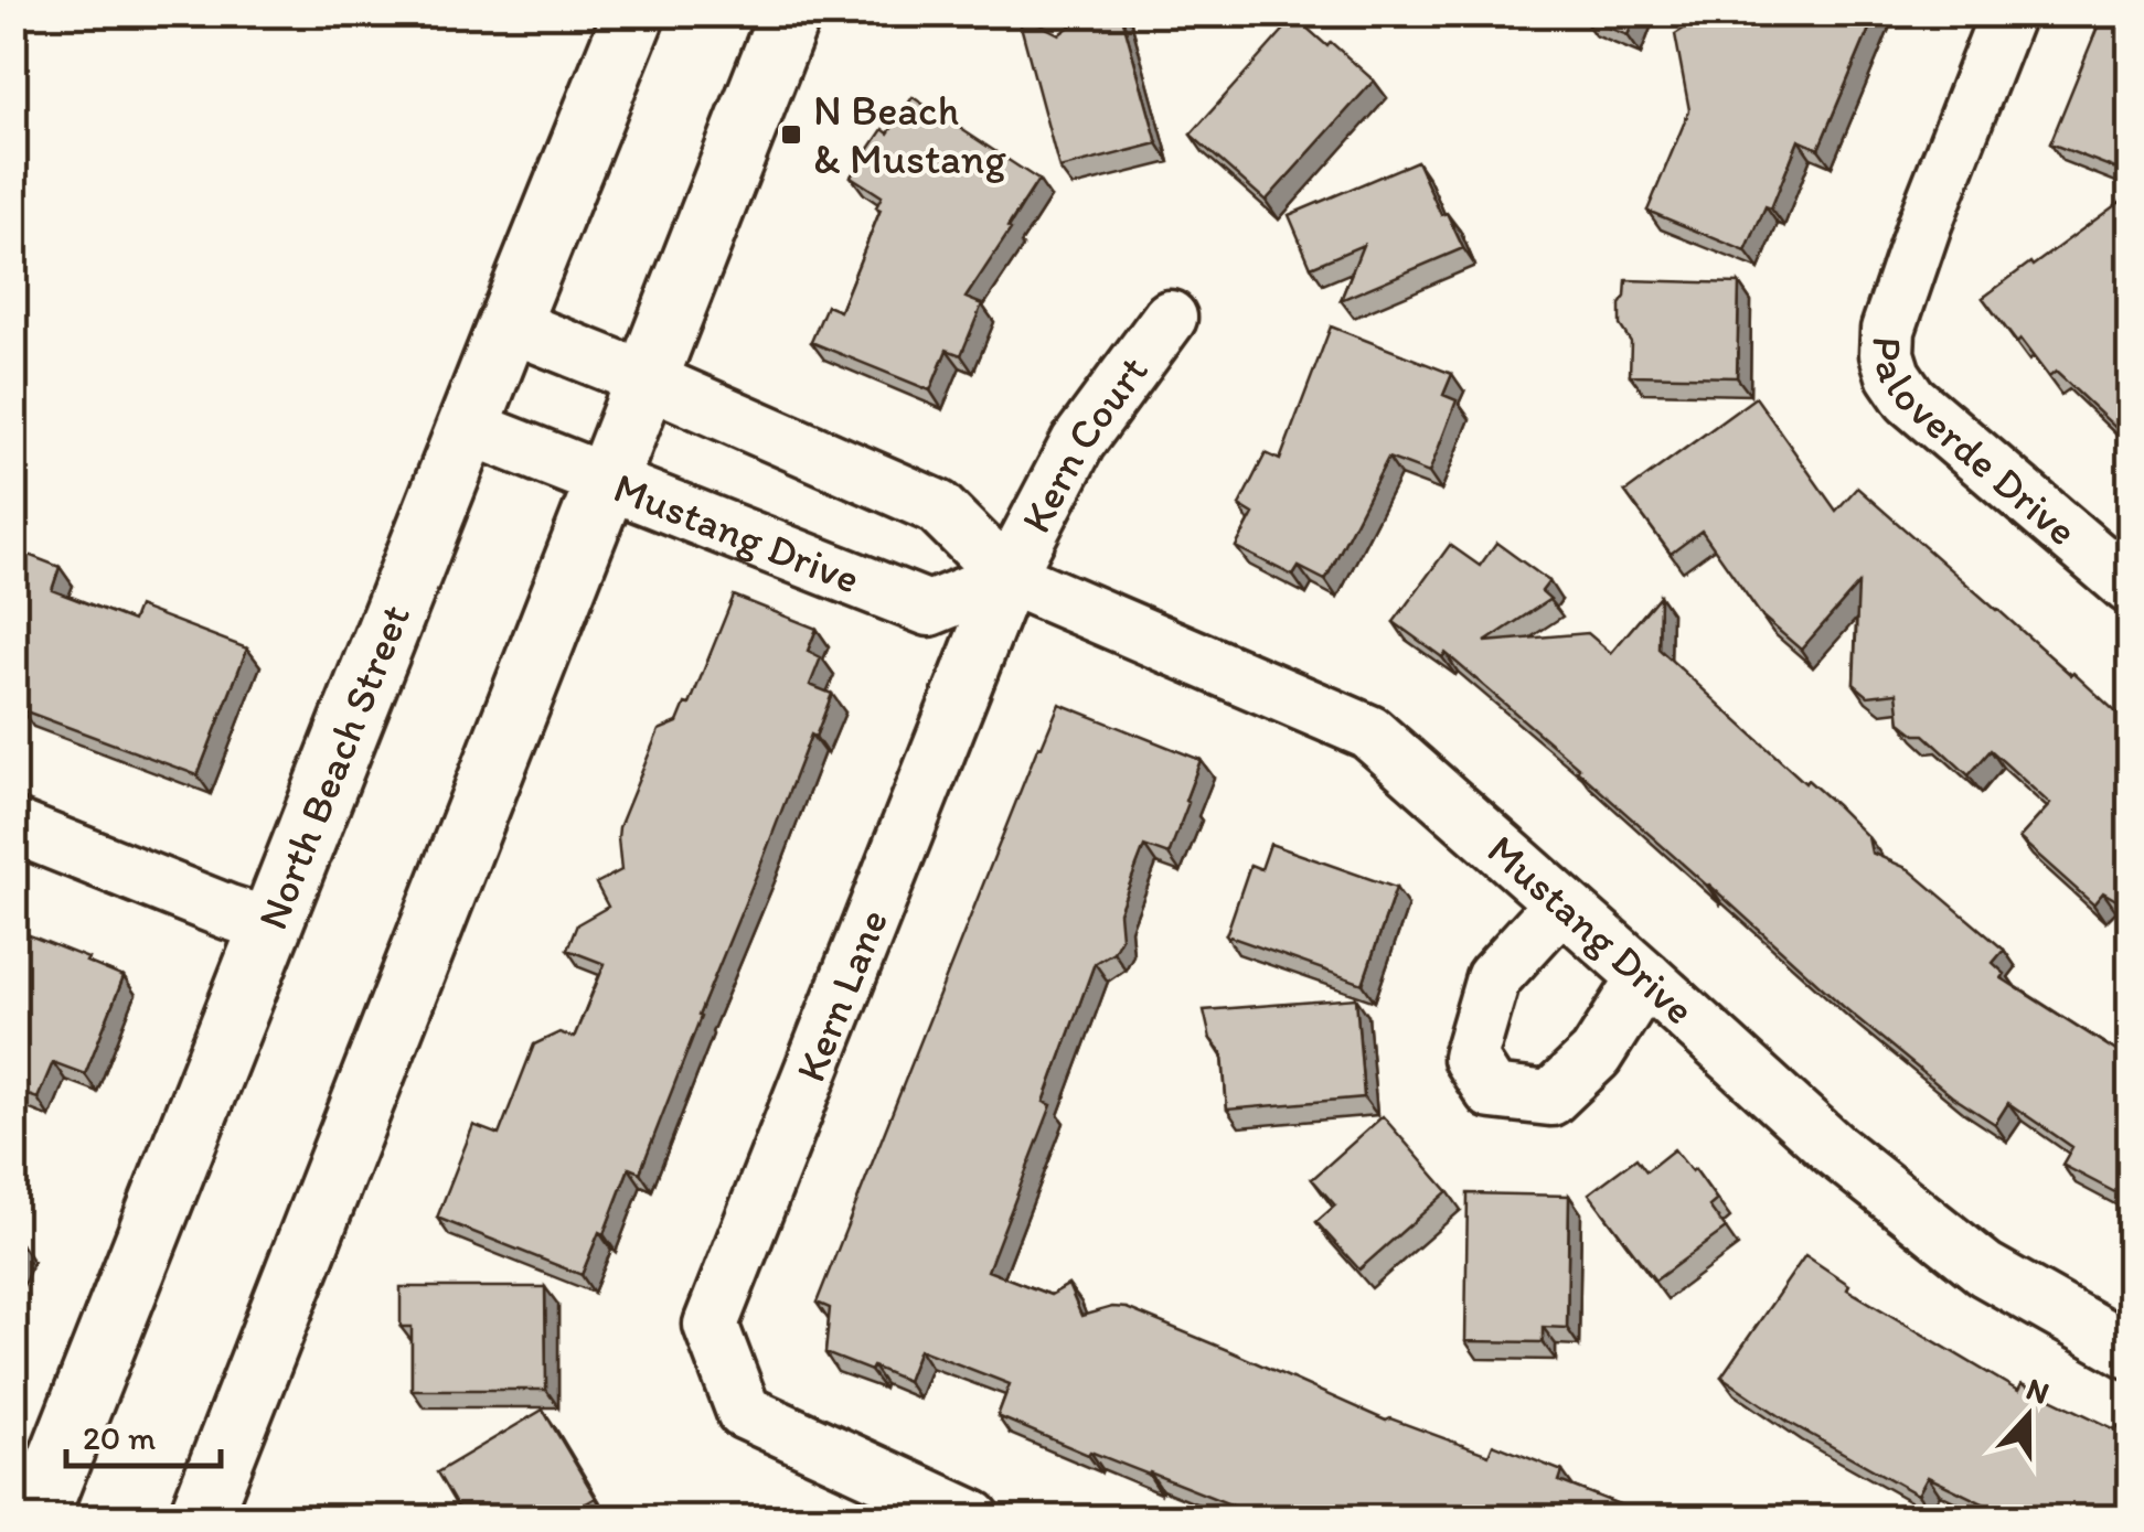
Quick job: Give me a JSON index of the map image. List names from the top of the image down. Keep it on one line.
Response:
{"streets":{"main road":["North Beach Street"],"street":["Paloverde Drive","Kern Court","Mustang Drive","Kern Lane"]},"crossings":[["Kern Court","Mustang Drive"],["Kern Court","Kern Lane"],["Mustang Drive","North Beach Street"],["Mustang Drive","Kern Lane"]],"places":{"transit":["N Beach & Mustang"]},"scale_bar":"20 m","north":"top"}
